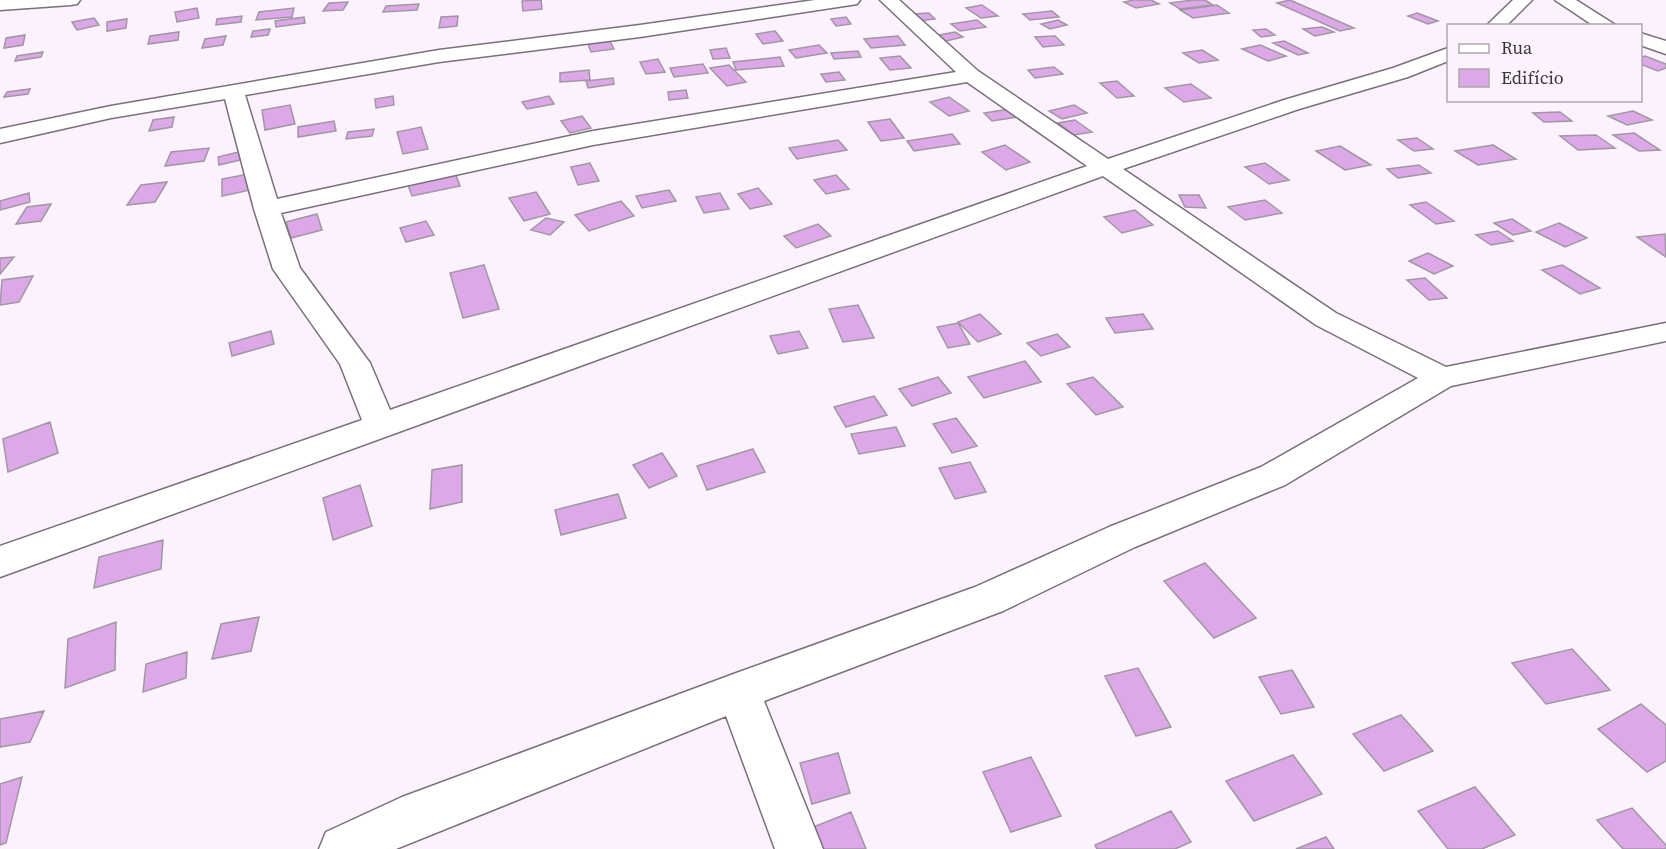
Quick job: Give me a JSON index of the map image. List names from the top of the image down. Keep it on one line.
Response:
{"legend":["Rua","Edifício"]}
